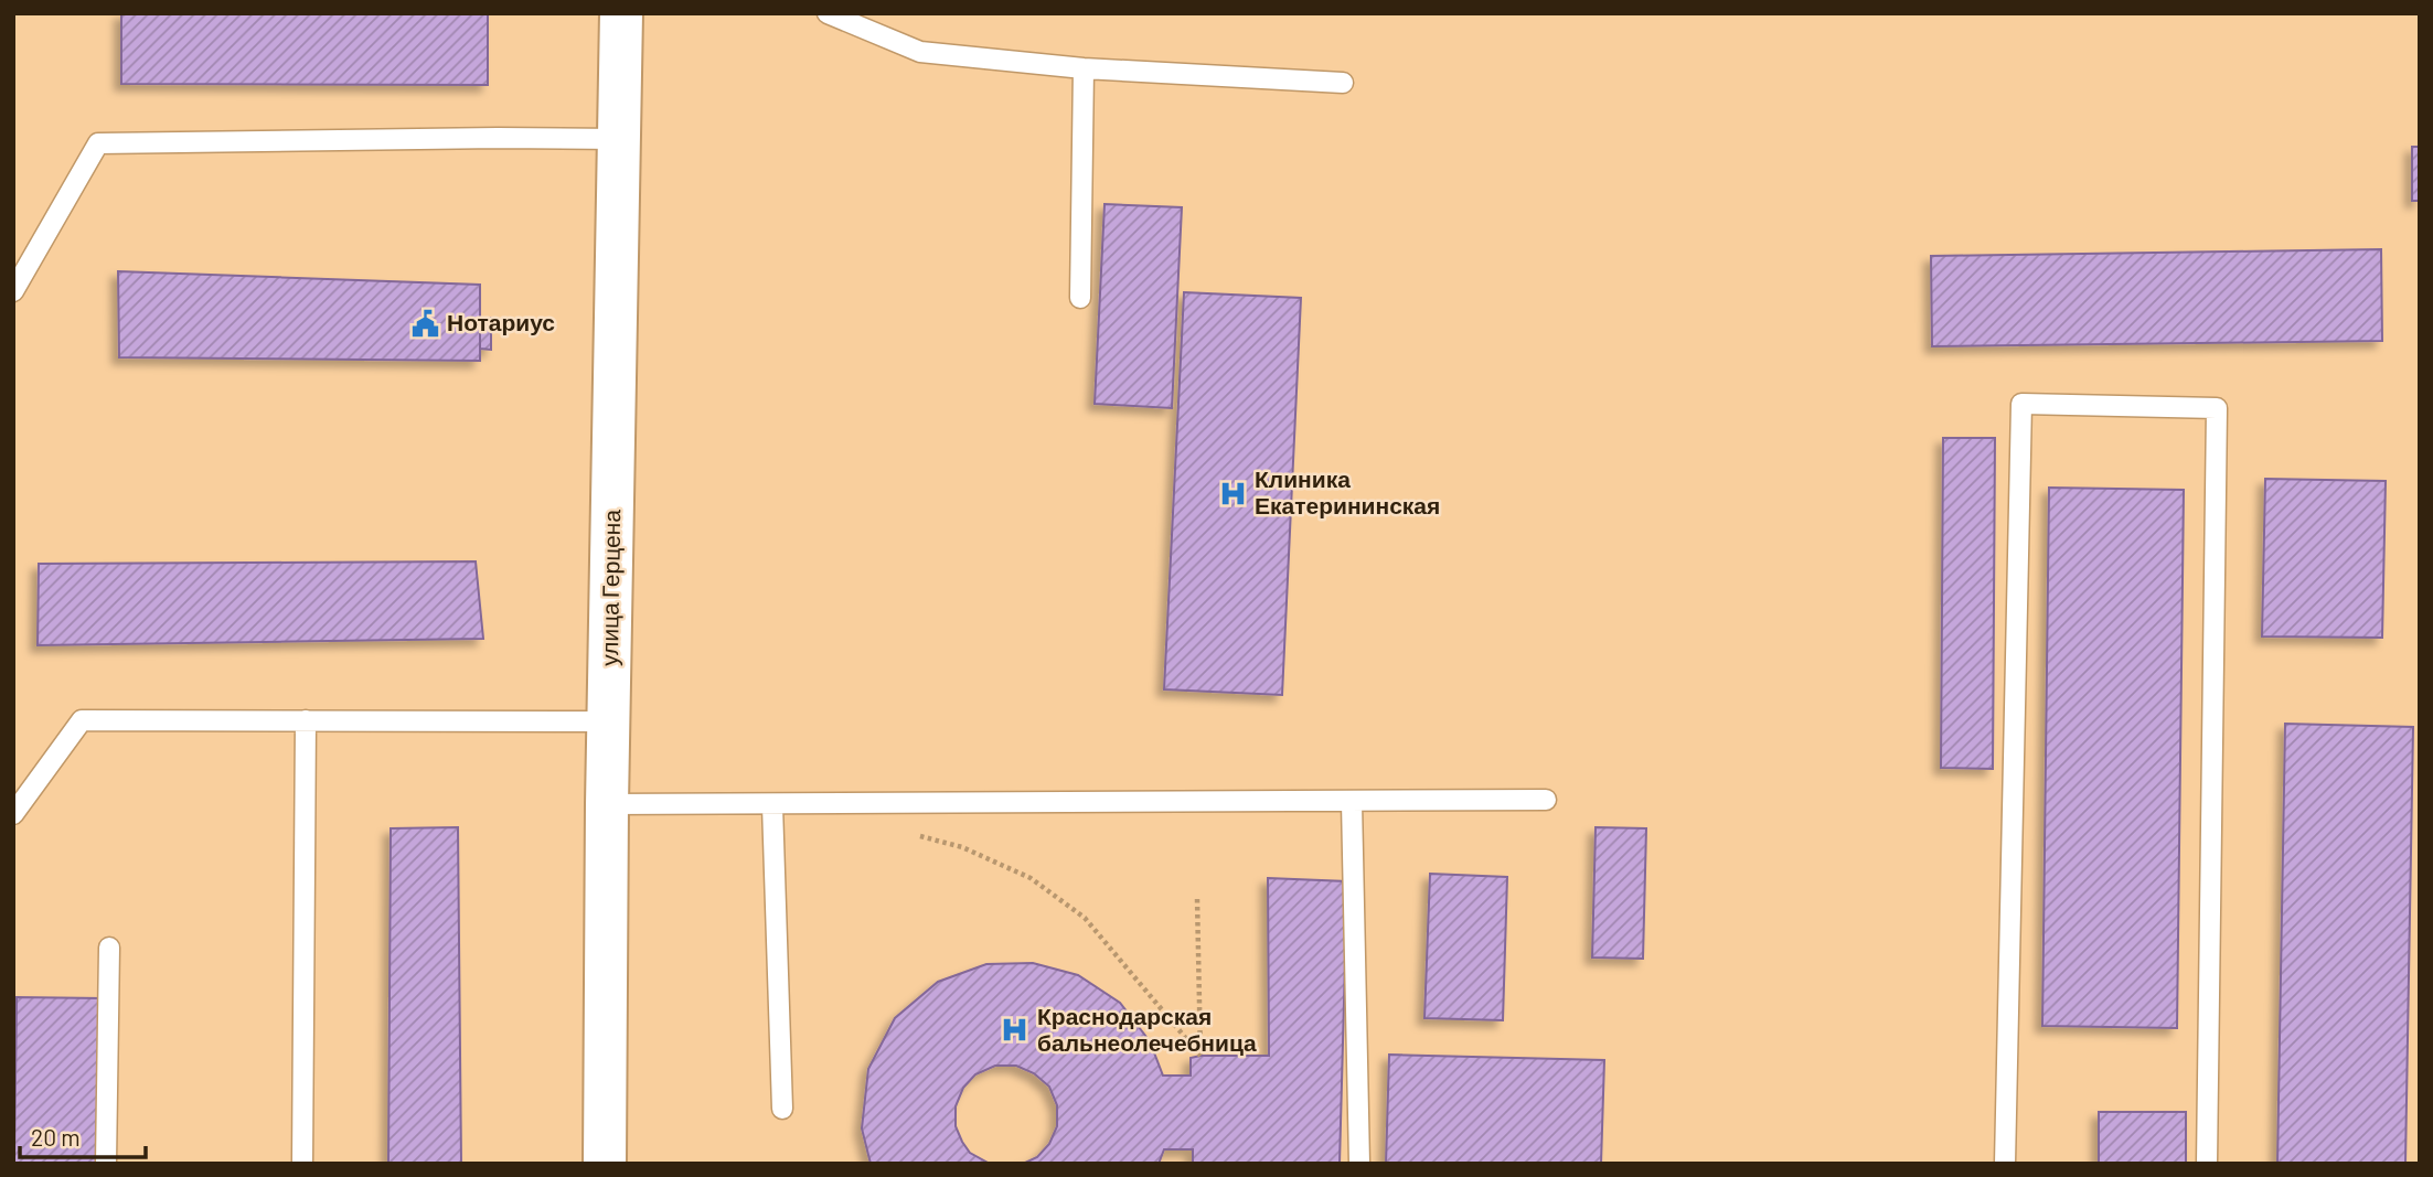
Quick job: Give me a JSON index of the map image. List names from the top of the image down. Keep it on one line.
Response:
{"streets":{"main road":["улица Герцена"]},"places":{"public building":["Нотариус"],"hospital":["Клиника Екатерининская","Краснодарская бальнеолечебница"]},"scale_bar":"20 m"}
